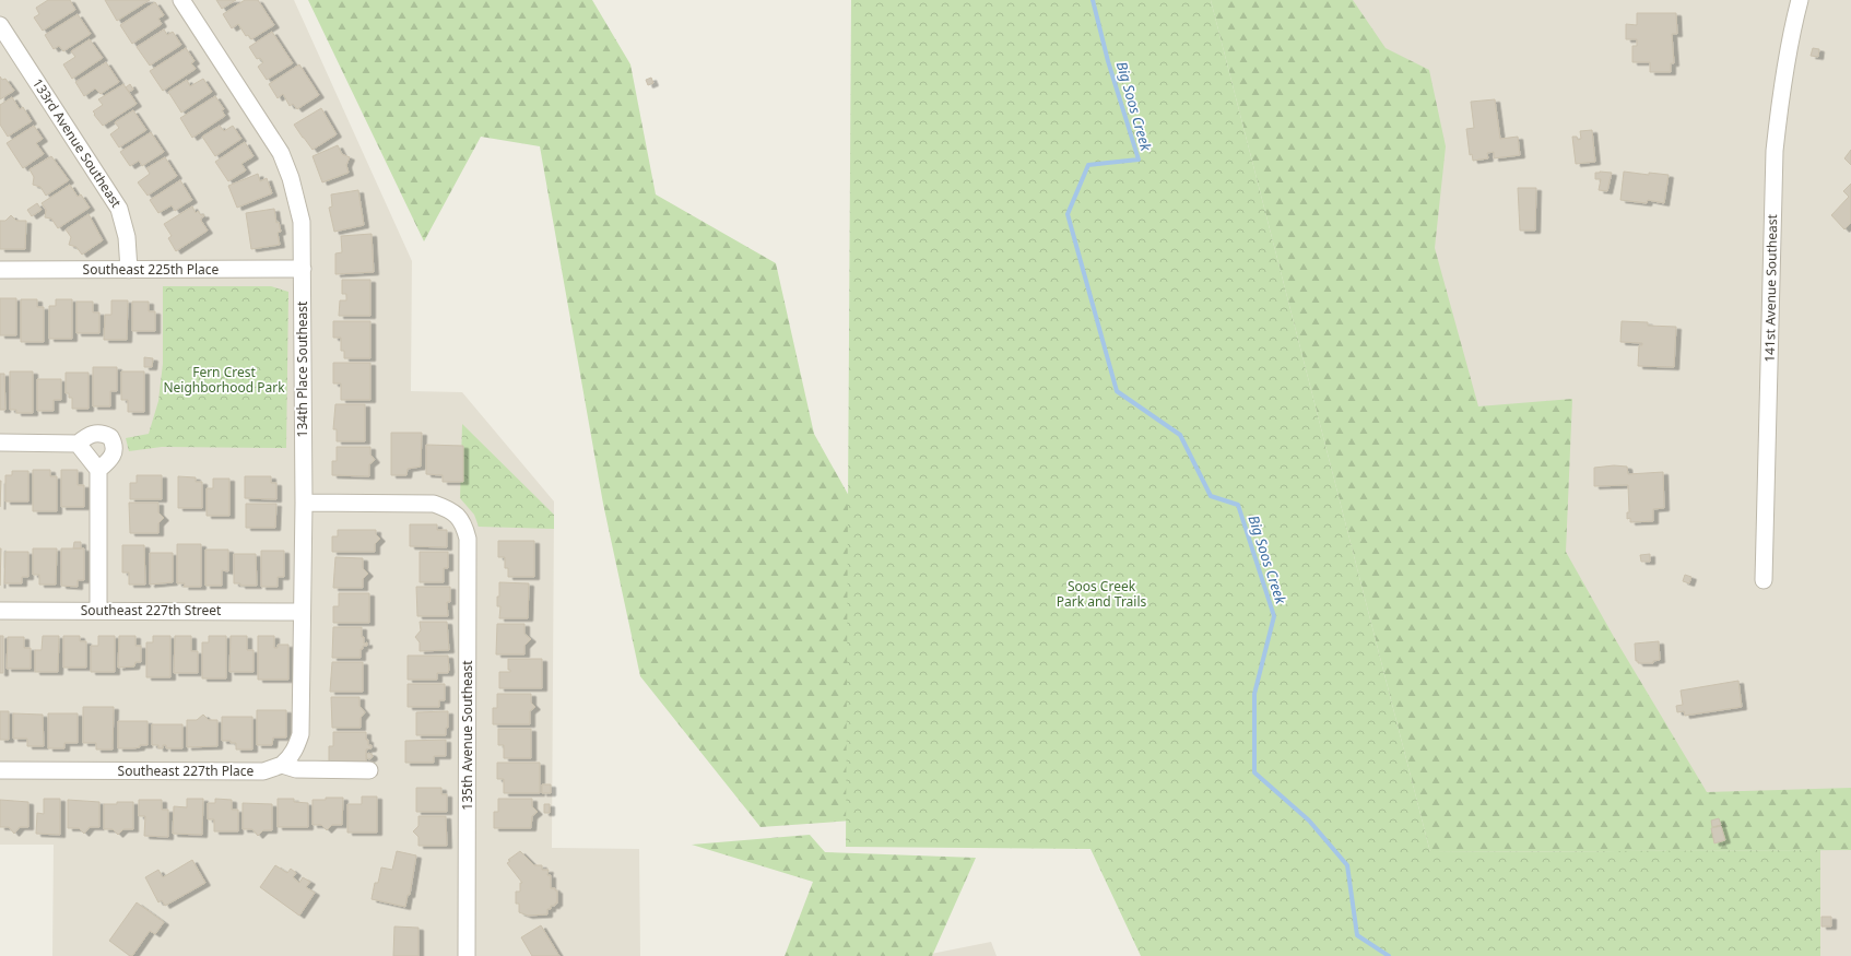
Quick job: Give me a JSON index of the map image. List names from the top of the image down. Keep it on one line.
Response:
{"streets":{"street":["133rd Avenue Southeast","Southeast 225th Place","141st Avenue Southeast","134th Place Southeast","Southeast 227th Street","135th Avenue Southeast","Southeast 227th Place"]},"crossings":[["133rd Avenue Southeast","Southeast 225th Place"],["Southeast 225th Place","134th Place Southeast"],["134th Place Southeast","Southeast 227th Street"],["134th Place Southeast","135th Avenue Southeast"],["134th Place Southeast","Southeast 227th Place"]],"water":["Big Soos Creek"],"parks":["Fern Crest Neighborhood Park","Soos Creek Park and Trails"]}
